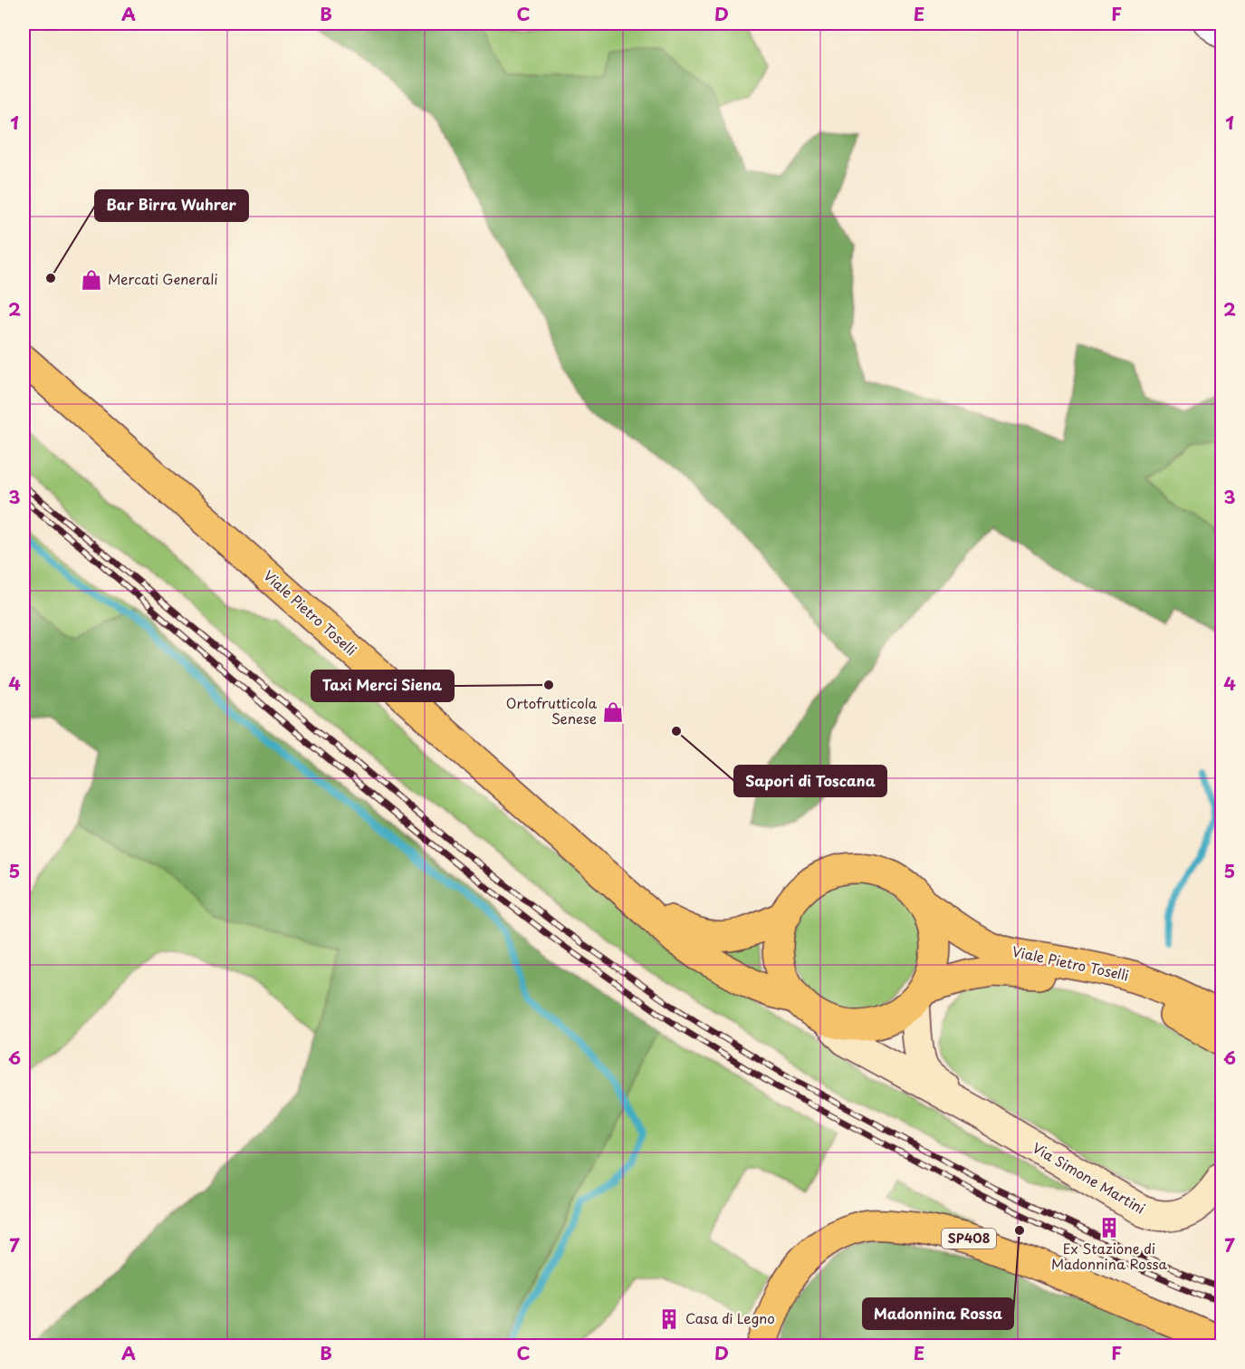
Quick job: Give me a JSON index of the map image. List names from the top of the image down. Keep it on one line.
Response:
{"streets":{"main road":["Viale Pietro Toselli","SP408"],"street":["Via Simone Martini"]},"crossings":[["Viale Pietro Toselli","Via Simone Martini"]],"places":{"other":["Bar Birra Wuhrer","Taxi Merci Siena","Sapori di Toscana","Madonnina Rossa"],"shop":["Mercati Generali","Ortofrutticola Senese"],"building":["Ex Stazione di Madonnina Rossa","Casa di Legno"]},"grid":{"columns":["A","B","C","D","E","F"],"rows":["1","2","3","4","5","6","7"]}}
